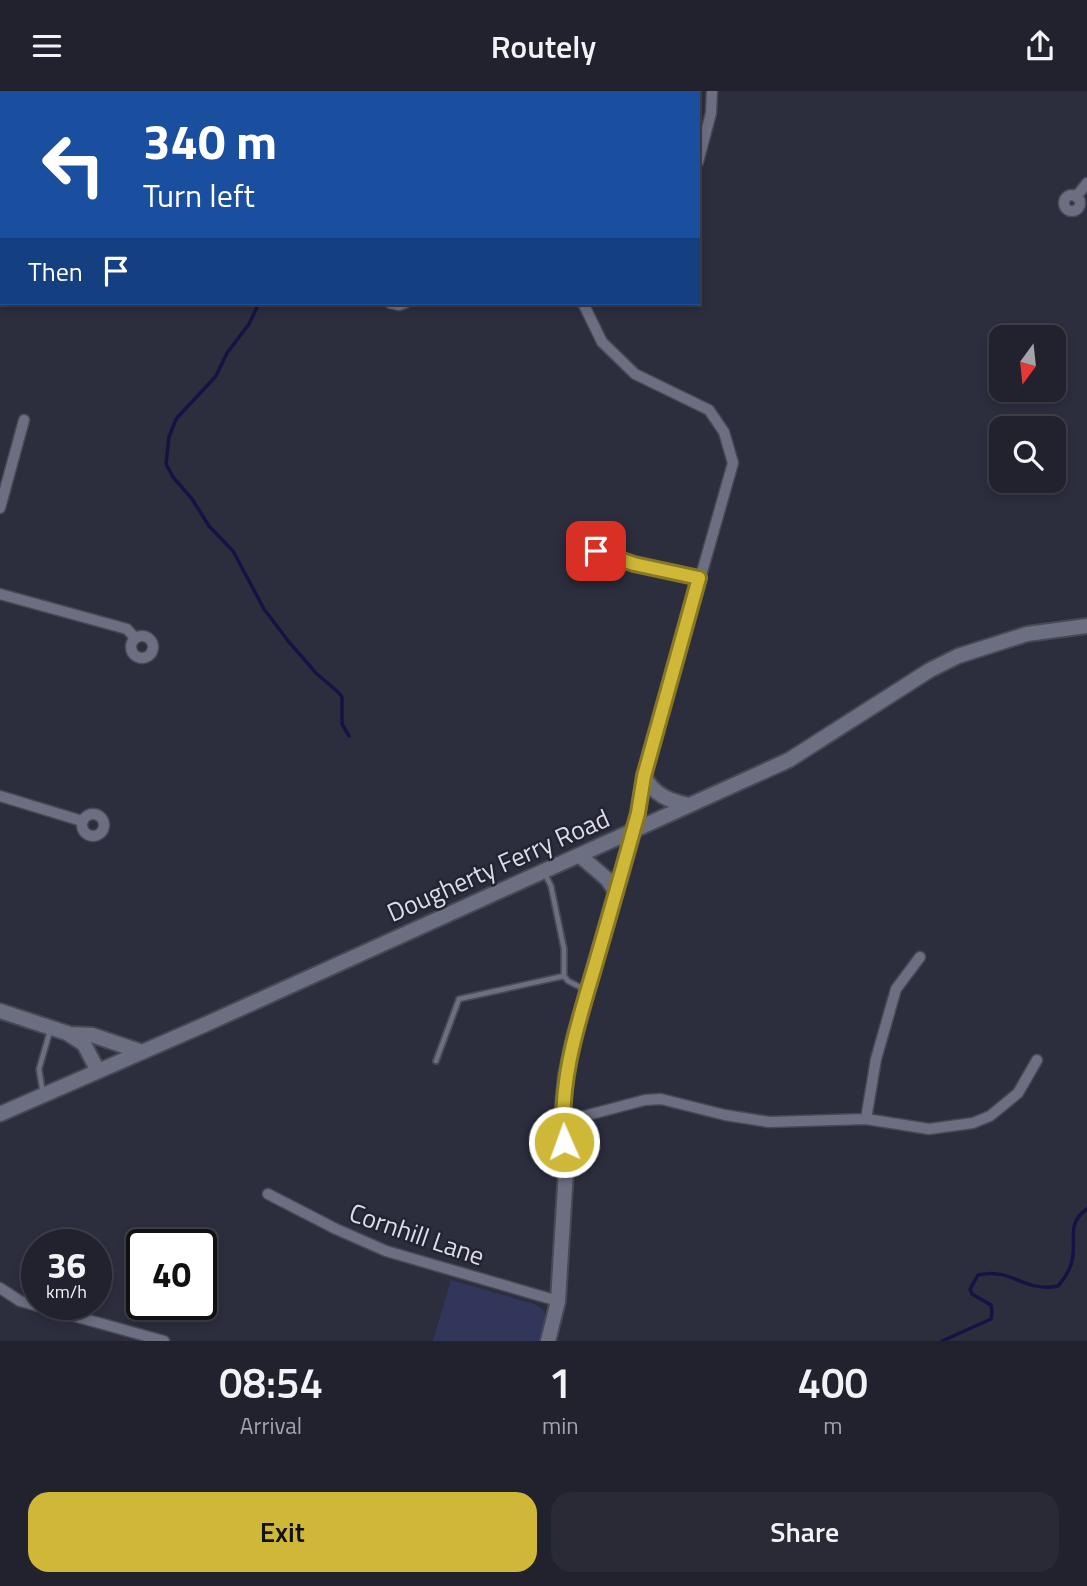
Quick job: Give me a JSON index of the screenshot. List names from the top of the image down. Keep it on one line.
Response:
{"streets":{"main road":["Dougherty Ferry Road"],"street":["Cornhill Lane"]},"north":"bottom","page":{"header":"Routely","turn":["340 m","Turn left"],"then":"Then","speed":"36 km/h","limit":"40","eta":["08:54","Arrival","1","min","400","m"],"buttons":["Exit","Share"]}}
